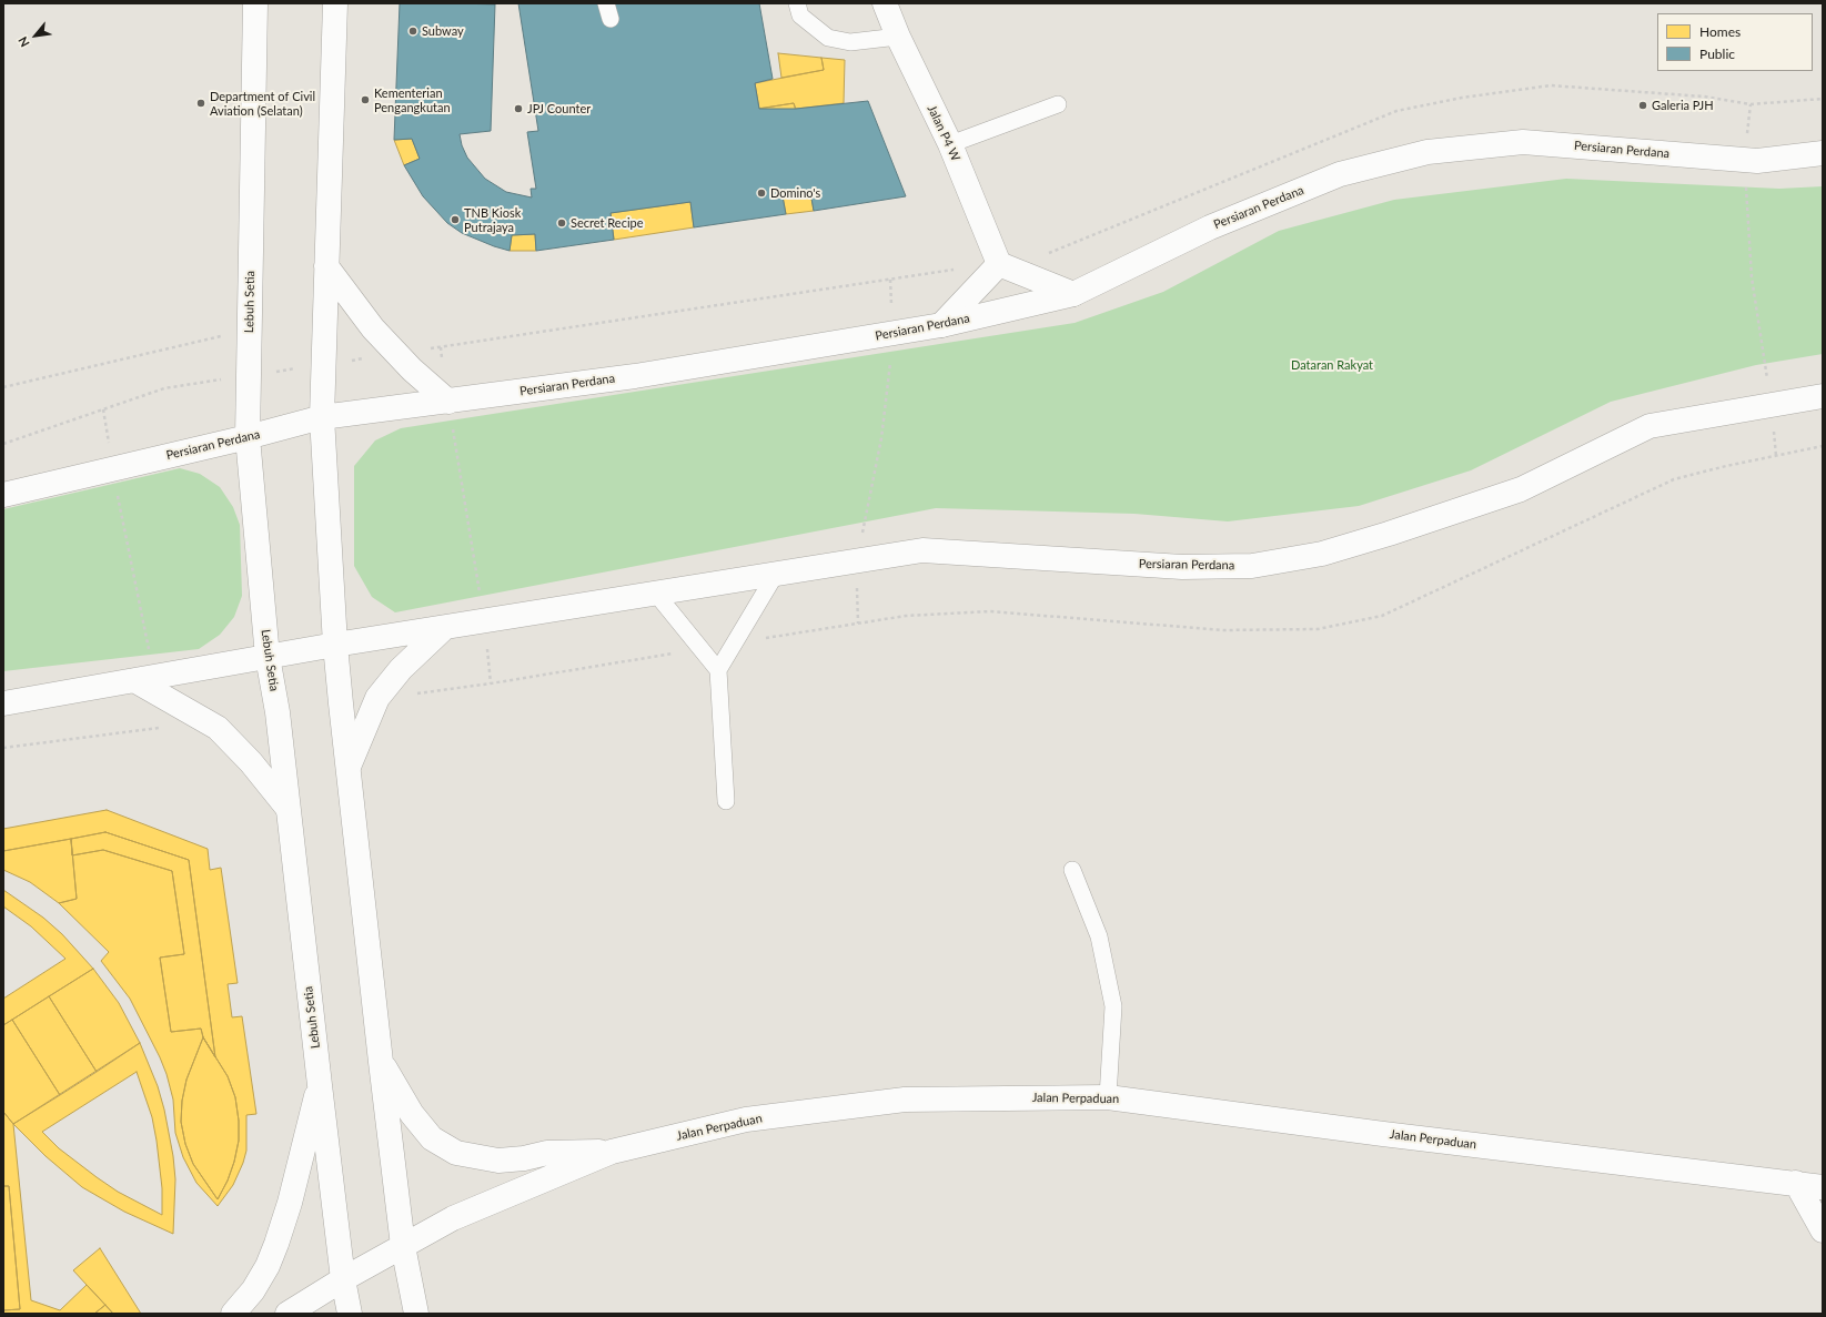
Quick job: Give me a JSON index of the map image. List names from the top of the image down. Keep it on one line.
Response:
{"streets":{"main road":["Jalan P4 W","Persiaran Perdana","Lebuh Setia","Jalan Perpaduan"]},"crossings":[["Persiaran Perdana","Lebuh Setia"],["Lebuh Setia","Jalan Perpaduan"]],"parks":["Dataran Rakyat"],"places":["Subway","Kementerian Pengangkutan","Department of Civil Aviation (Selatan)","Galeria PJH","JPJ Counter","Domino's","TNB Kiosk Putrajaya","Secret Recipe"],"legend":["Homes","Public"],"north":"bottom left"}
